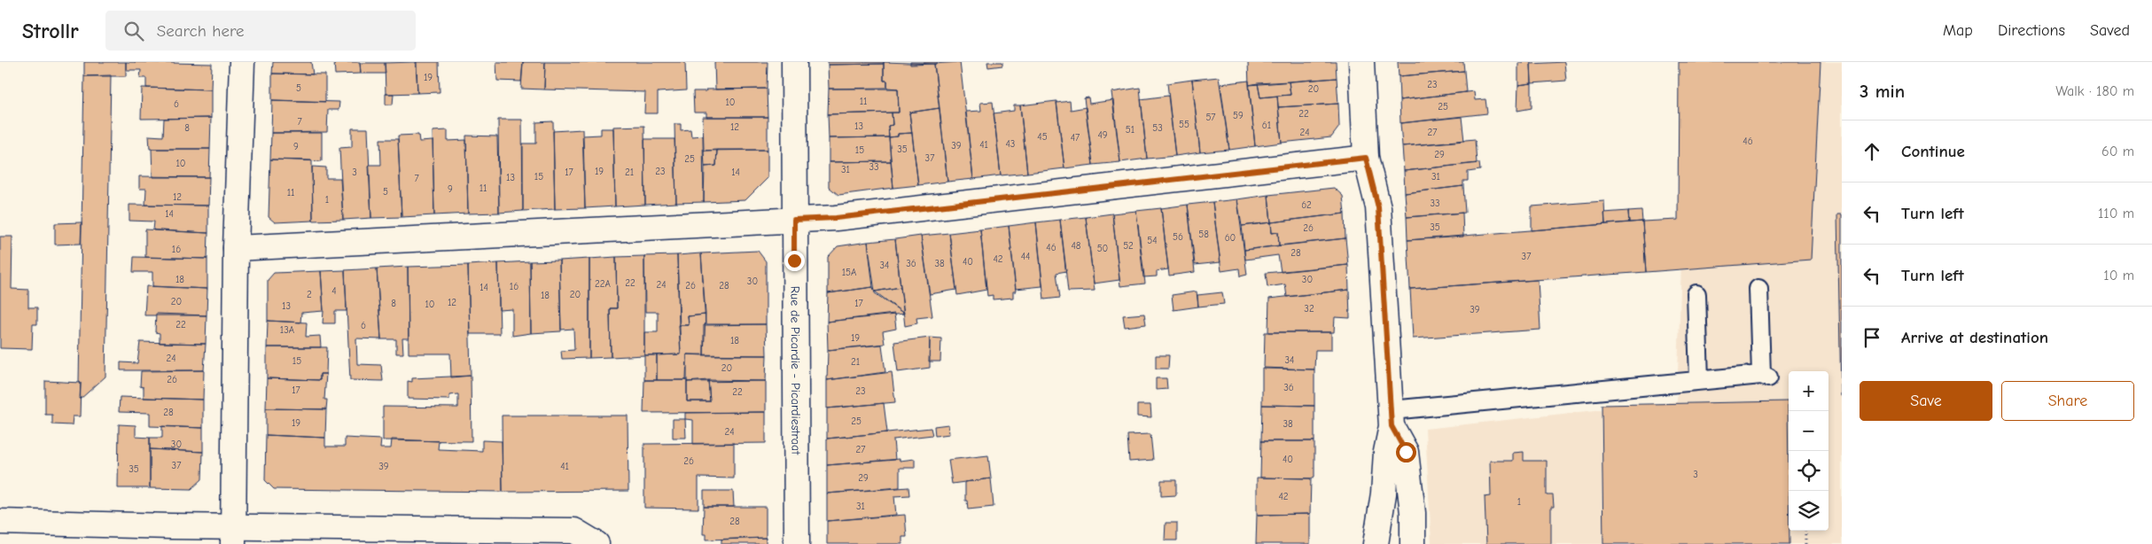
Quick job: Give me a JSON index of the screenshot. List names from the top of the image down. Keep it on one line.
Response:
{"streets":{"street":["Rue de Picardie - Picardiestraat"]},"house_numbers":["19","23","5","20","11","10","6","25","22","59","57","7","55","61","13","12","8","53","51","24","27","49","45","47","46","43","41","39","9","35","15","29","37","25","10","33","31","19","23","3","17","21","14","15","31","13","7","11","9","5","11","12","1","33","62","14","35","26","58","56","60","54","48","52","46","50","16","28","44","37","42","40","36","38","34","15A","18","30","30","22","22A","24","26","28","16","14","4","2","20","18","20","12","8","17","10","13","32","39","22","6","13A","19","18","24","34","15","21","20","26","36","17","23","22","28","25","19","38","24","30","27","40","26","37","39","41","35","3","29","42","1","31","28"],"page":{"header":"Strollr","search":"Search here","nav":["Map","Directions","Saved"],"heading":["3 min","Walk · 180 m"],"list":[["Continue","60 m"],["Turn left","110 m"],["Turn left","10 m"],"Arrive at destination"],"buttons":["Save","Share"],"map_buttons":["+","−"]}}
